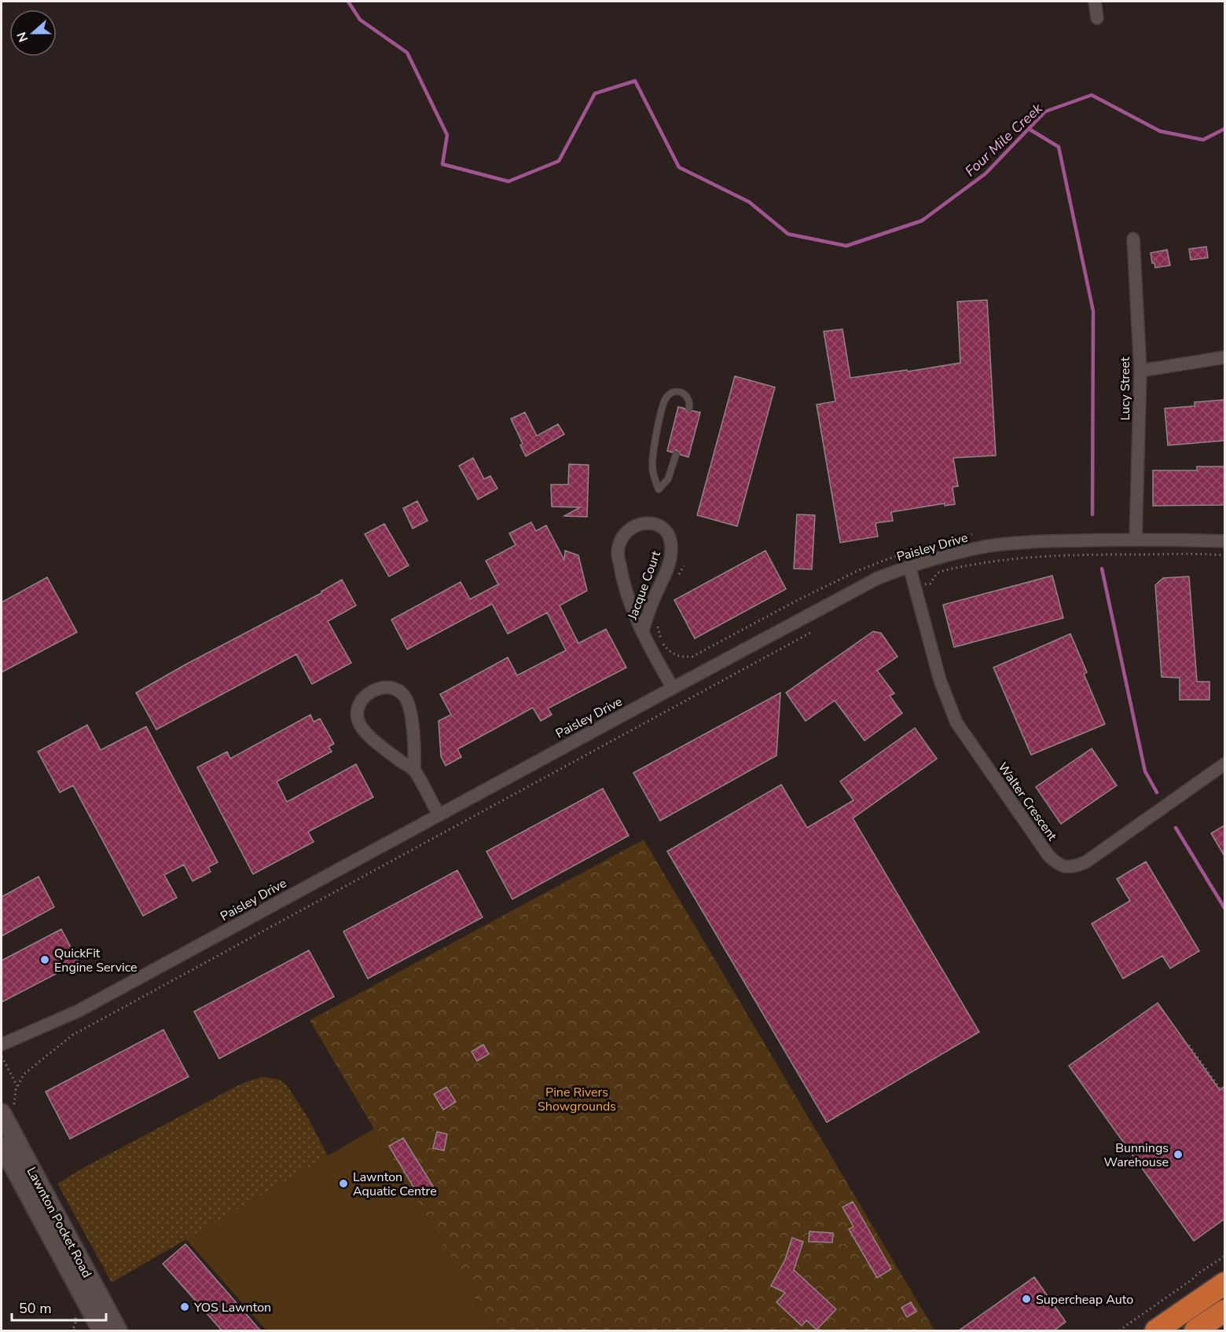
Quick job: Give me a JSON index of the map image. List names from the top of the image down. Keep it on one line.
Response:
{"streets":{"main road":["Lawnton Pocket Road"],"street":["Lucy Street","Paisley Drive","Jacque Court","Walter Crescent"]},"crossings":[["Lucy Street","Paisley Drive"],["Paisley Drive","Jacque Court"],["Paisley Drive","Walter Crescent"]],"water":["Four Mile Creek"],"parks":["Pine Rivers Showgrounds"],"places":["QuickFit Engine Service","Bunnings Warehouse","Lawnton Aquatic Centre","Supercheap Auto","YOS Lawnton"],"scale_bar":"50 m","north":"left"}
